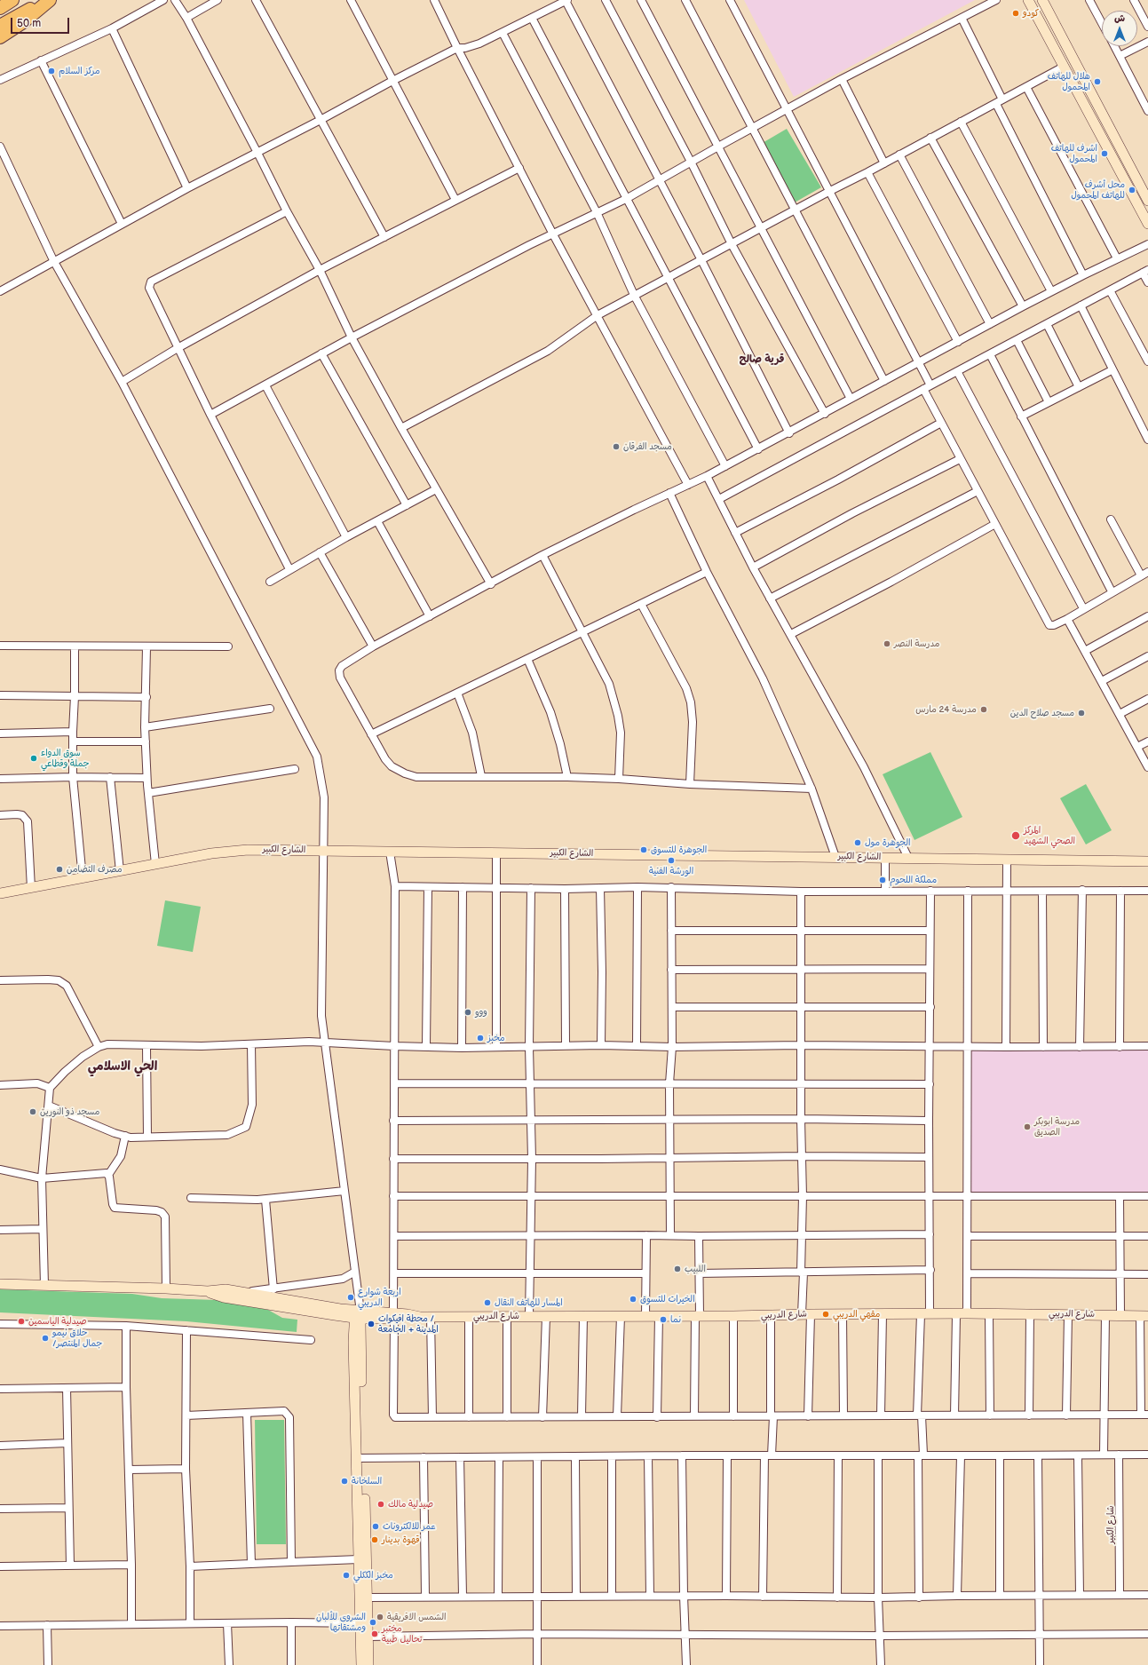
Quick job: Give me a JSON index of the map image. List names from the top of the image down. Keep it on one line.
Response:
{"streets":{"street":["الشارع الكبير","شارع الدريبي","شارع الكبير"]},"districts":["قرية صالح","الحي الاسلامي"],"places":["كودو","مركز السلام","هلال للهاتف المحمول","اشرف للهاتف المحمول","محل أشرف للهاتف المحمول","مسجد الفرقان","مدرسة النصر","مدرسة 24 مارس","مسجد صلاح الدين","سوق الدواء جملة وقطاعي","المركز الصحي الشهيد","الجوهرة مول","الجوهرة للتسوق","الورشة الفنية","مصرف التضامن","مملكة اللحوم","ووو","مخبز","مسجد ذو النورين","مدرسة ابوبكر الصديق","اللبيب","اربعة شوارع الدريبي","الخيرات للتسوق","المسار للهاتف النقال","مقهي الدريبي","نما","صيدلية الياسمين","محطة افيكوات / المدينة + الجامعة","حلاق نيمو /جمال المنتصر","السلخانة","صيدلية مالك","عمر للالكترونات","قهوة بدينار","مخبز الككلي","الشمس الافريقية","الشروي للألبان ومشتقاتها","مختبر تحاليل طبية"],"scale_bar":"50 m","north":"top"}
